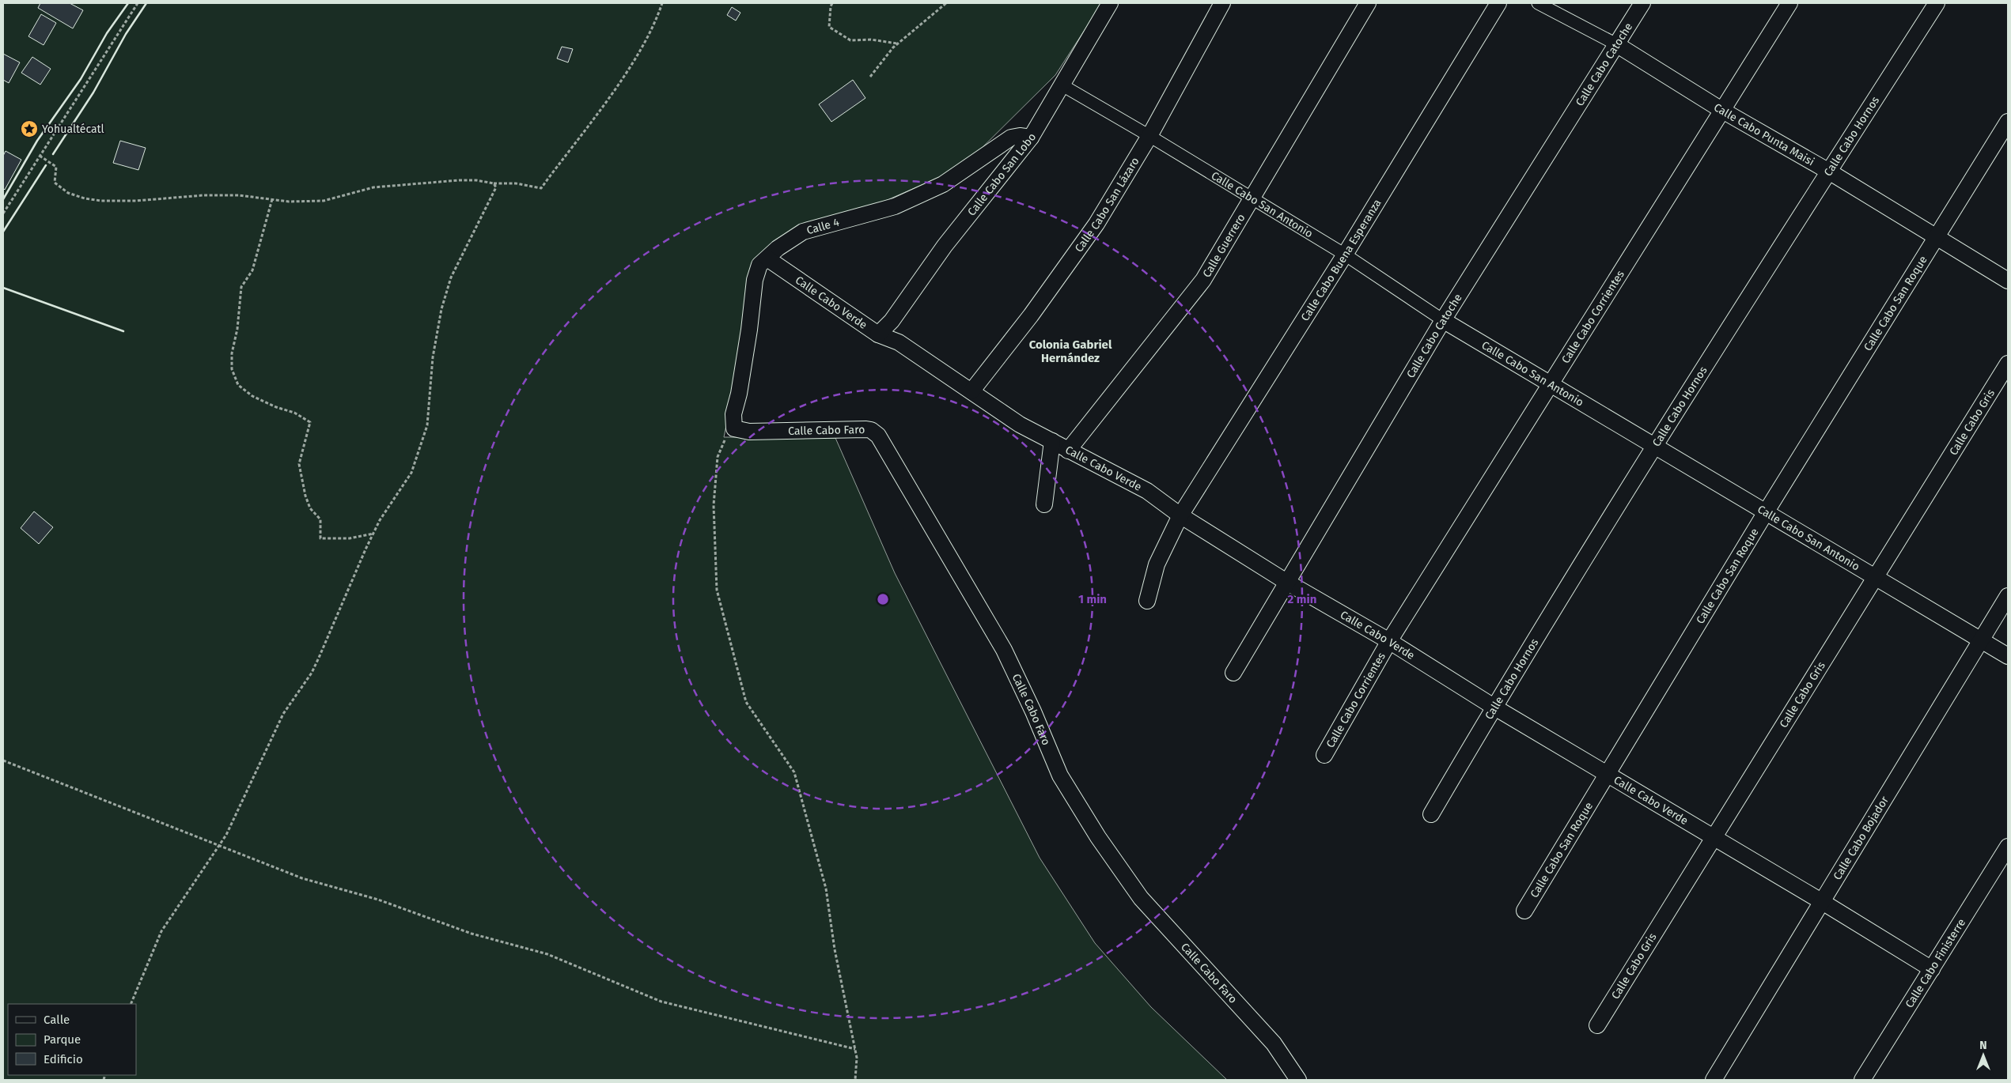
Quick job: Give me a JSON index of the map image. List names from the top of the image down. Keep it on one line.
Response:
{"streets":{"street":["Calle Cabo Catoche","Calle Cabo Punta Maisi","Calle Cabo Hornos","Calle Cabo San Lobo","Calle Cabo San Lázaro","Calle Cabo San Antonio","Calle 4","Calle Guerrero","Calle Cabo Buena Esperanza","Calle Cabo Verde","Calle Cabo San Roque","Calle Cabo Corrientes","Calle Cabo Gris","Calle Cabo Faro","Calle Cabo Bojador","Calle Cabo Finisterre"]},"crossings":[["Calle Cabo Catoche","Calle Cabo Punta Maisi"],["Calle Cabo Catoche","Calle Cabo San Antonio"],["Calle Cabo Catoche","Calle Cabo Verde"],["Calle Cabo Punta Maisi","Calle Cabo Hornos"],["Calle Cabo Punta Maisi","Calle Cabo San Roque"],["Calle Cabo Punta Maisi","Calle Cabo Corrientes"],["Calle Cabo Hornos","Calle Cabo San Antonio"],["Calle Cabo Hornos","Calle Cabo Verde"],["Calle Cabo San Lobo","Calle Cabo San Antonio"],["Calle Cabo San Lobo","Calle 4"],["Calle Cabo San Lobo","Calle Cabo Verde"],["Calle Cabo San Lázaro","Calle Cabo San Antonio"],["Calle Cabo San Lázaro","Calle Cabo Verde"],["Calle Cabo San Antonio","Calle Guerrero"],["Calle Cabo San Antonio","Calle Cabo Buena Esperanza"],["Calle Cabo San Antonio","Calle Cabo San Roque"],["Calle Cabo San Antonio","Calle Cabo Corrientes"],["Calle Cabo San Antonio","Calle Cabo Gris"],["Calle Cabo San Antonio","Calle Cabo Bojador"],["Calle 4","Calle Cabo Verde"],["Calle 4","Calle Cabo Faro"],["Calle Guerrero","Calle Cabo Verde"],["Calle Cabo Buena Esperanza","Calle Cabo Verde"],["Calle Cabo Verde","Calle Cabo San Roque"],["Calle Cabo Verde","Calle Cabo Corrientes"],["Calle Cabo Verde","Calle Cabo Gris"],["Calle Cabo Verde","Calle Cabo Bojador"],["Calle Cabo Verde","Calle Cabo Finisterre"]],"districts":["Colonia Gabriel Hernández"],"places":{"place":["Yohualtécatl"]},"legend":["Calle","Parque","Edificio"],"north":"top","rings":["1 min","2 min"]}
